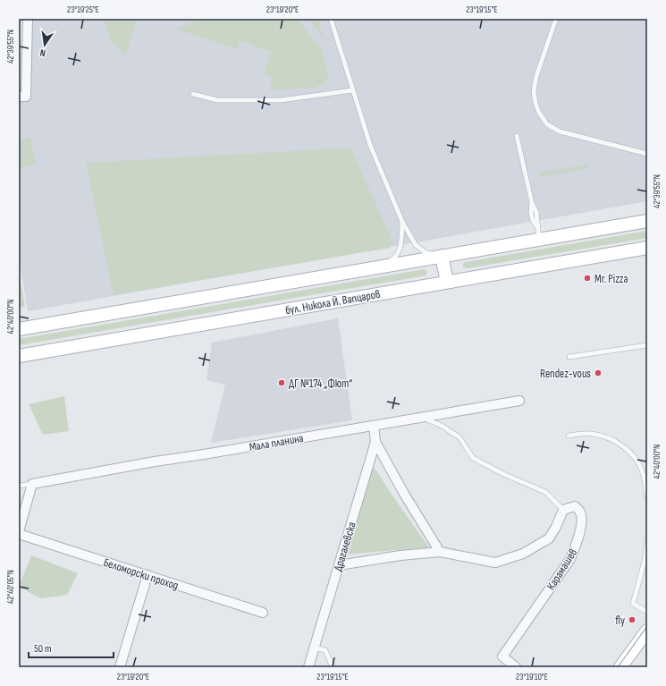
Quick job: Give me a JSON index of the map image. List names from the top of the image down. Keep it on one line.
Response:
{"streets":{"main road":["бул. Никола Й. Вапцаров"],"street":["Мала планина","Драгалевска","Карамашев","Беломорски проход"]},"crossings":[["Мала планина","Драгалевска"]],"places":["Mr. Pizza","Rendez-vous","ДГ №174 „Фют“","fly"],"scale_bar":"50 m","north":"bottom","coordinates":["23°19'25\"E","23°19'20\"E","23°19'15\"E","42°39'55\"N","42°40'00\"N","42°40'05\"N","23°19'10\"E"]}
